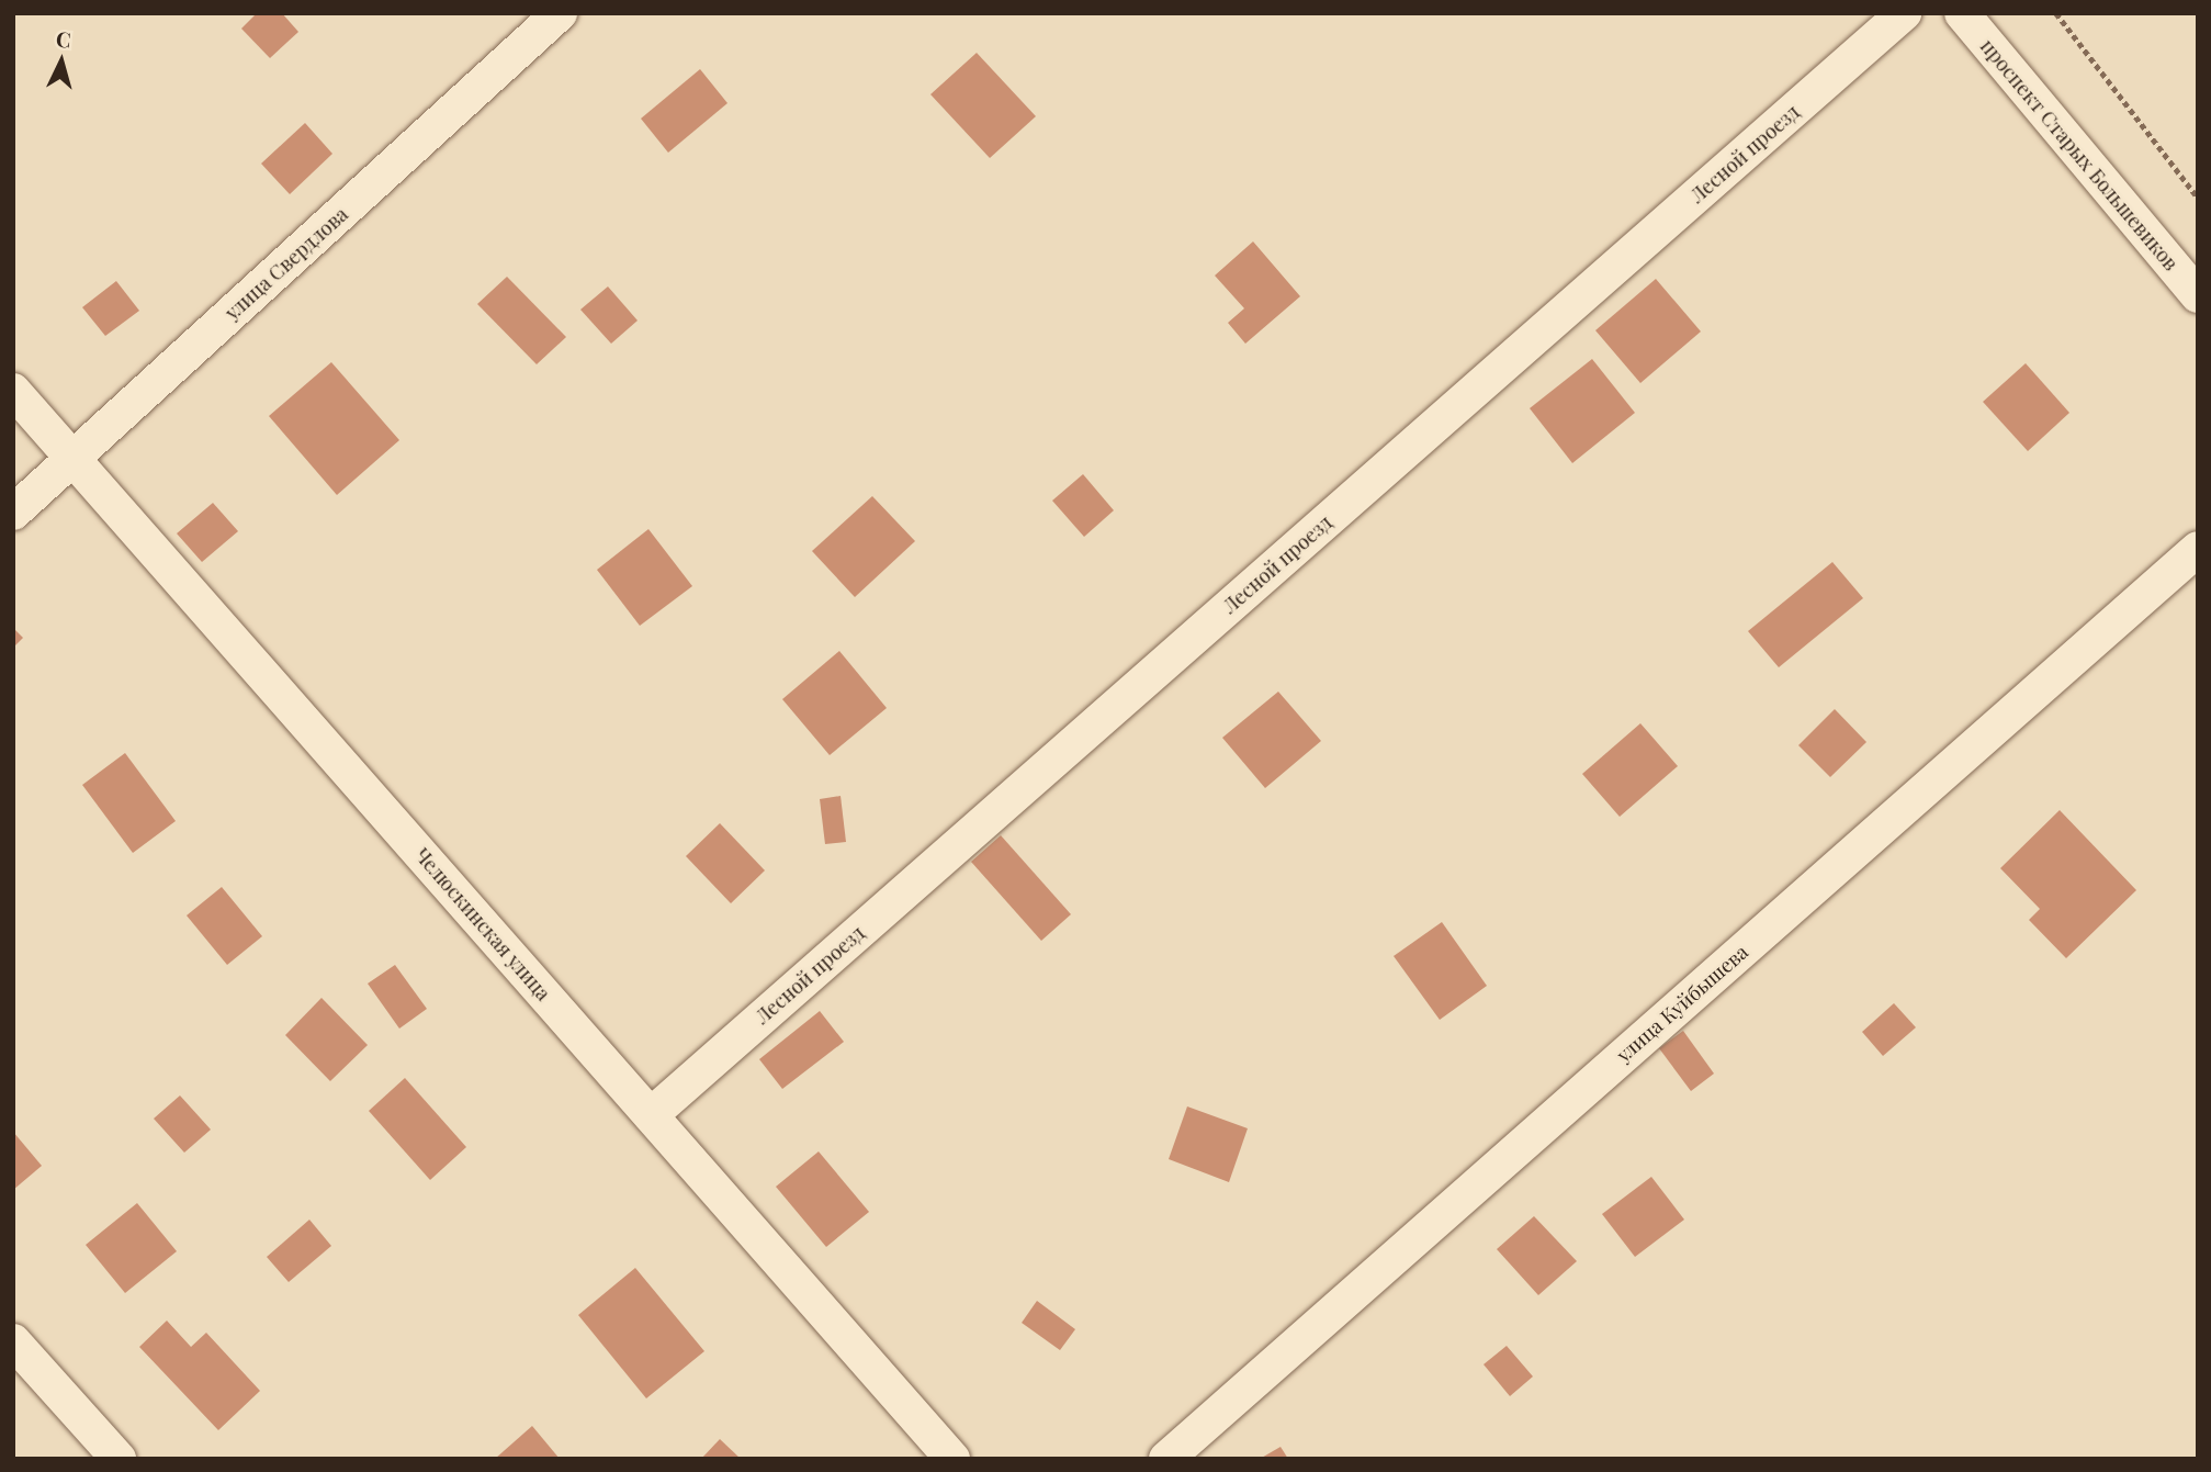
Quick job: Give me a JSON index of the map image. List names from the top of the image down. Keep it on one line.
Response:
{"streets":{"street":["Лесной проезд","проспект Старых Большевиков","улица Свердлова","Челюскинская улица","улица Куйбышева"]},"crossings":[["Лесной проезд","Челюскинская улица"],["улица Свердлова","Челюскинская улица"]],"north":"top"}
